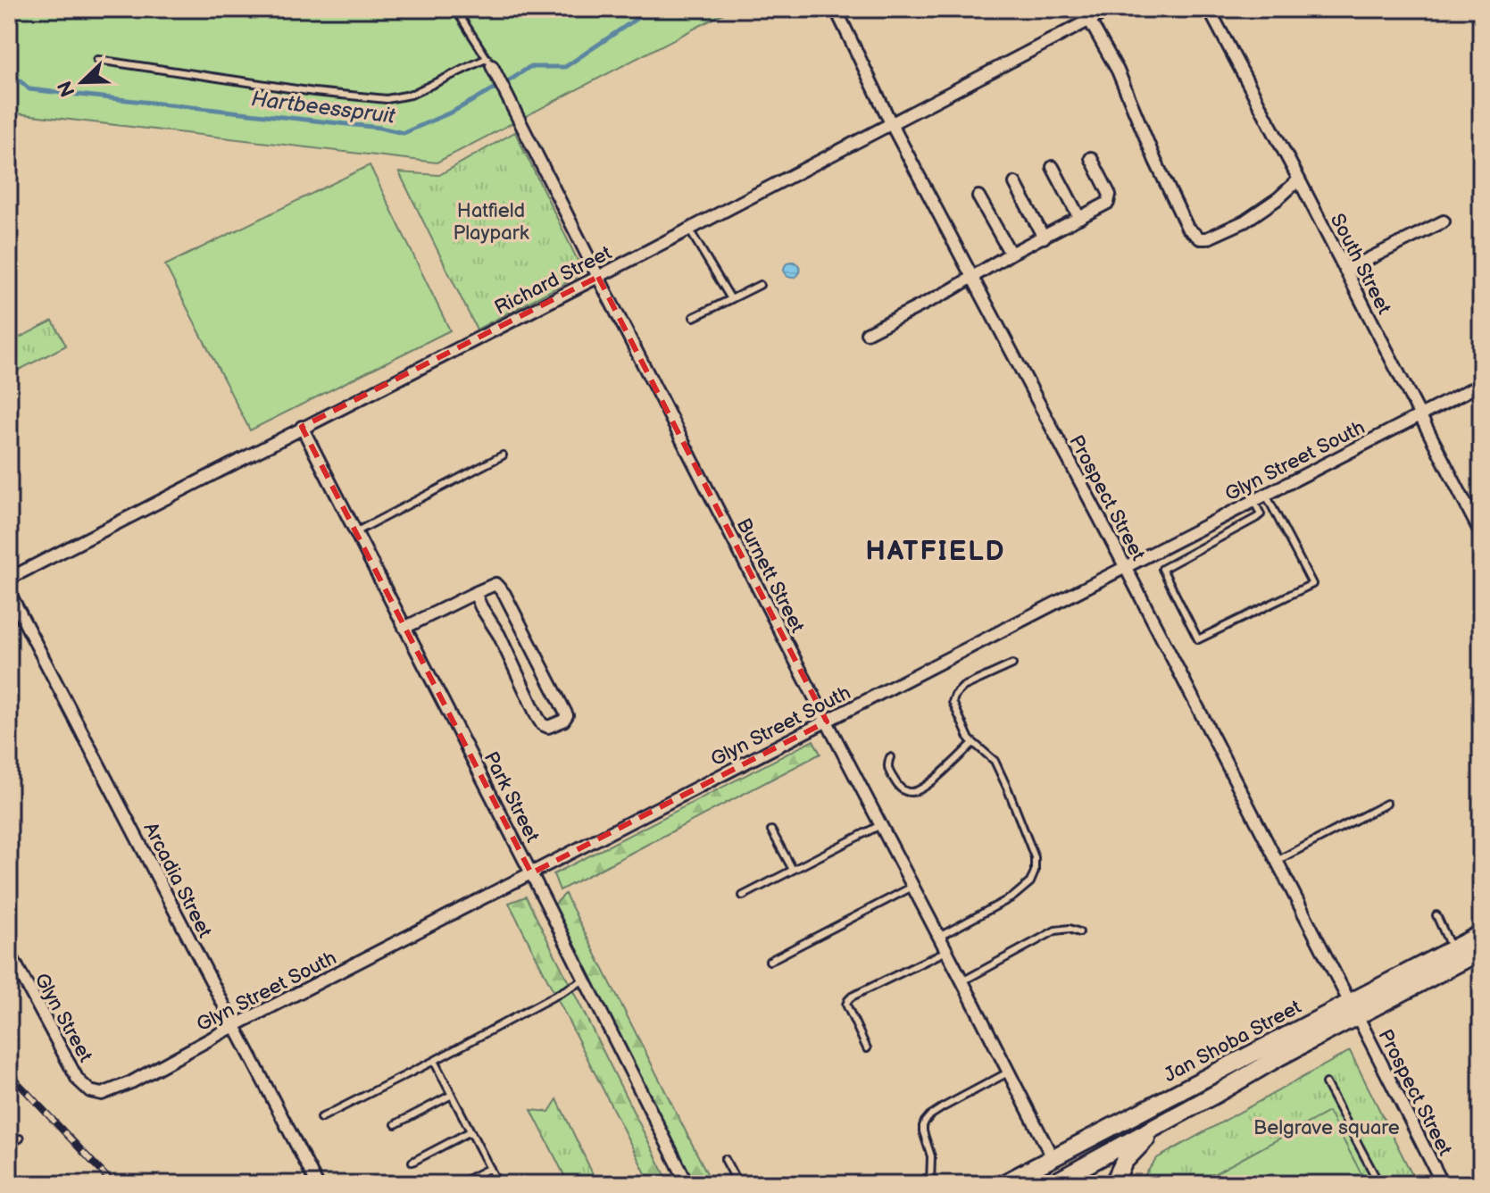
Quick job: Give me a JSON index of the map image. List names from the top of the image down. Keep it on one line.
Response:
{"streets":{"main road":["Jan Shoba Street"],"street":["South Street","Richard Street","Glyn Street South","Prospect Street","Burnett Street","Park Street","Arcadia Street","Glyn Street"]},"crossings":[["South Street","Glyn Street South"],["Richard Street","Prospect Street"],["Richard Street","Burnett Street"],["Richard Street","Park Street"],["Glyn Street South","Prospect Street"],["Glyn Street South","Burnett Street"],["Glyn Street South","Park Street"],["Glyn Street South","Arcadia Street"],["Glyn Street South","Glyn Street"],["Prospect Street","Jan Shoba Street"],["Burnett Street","Jan Shoba Street"]],"districts":["HATFIELD"],"water":["Hartbeesspruit"],"parks":["Hatfield Playpark","Belgrave square"],"north":"bottom left"}
